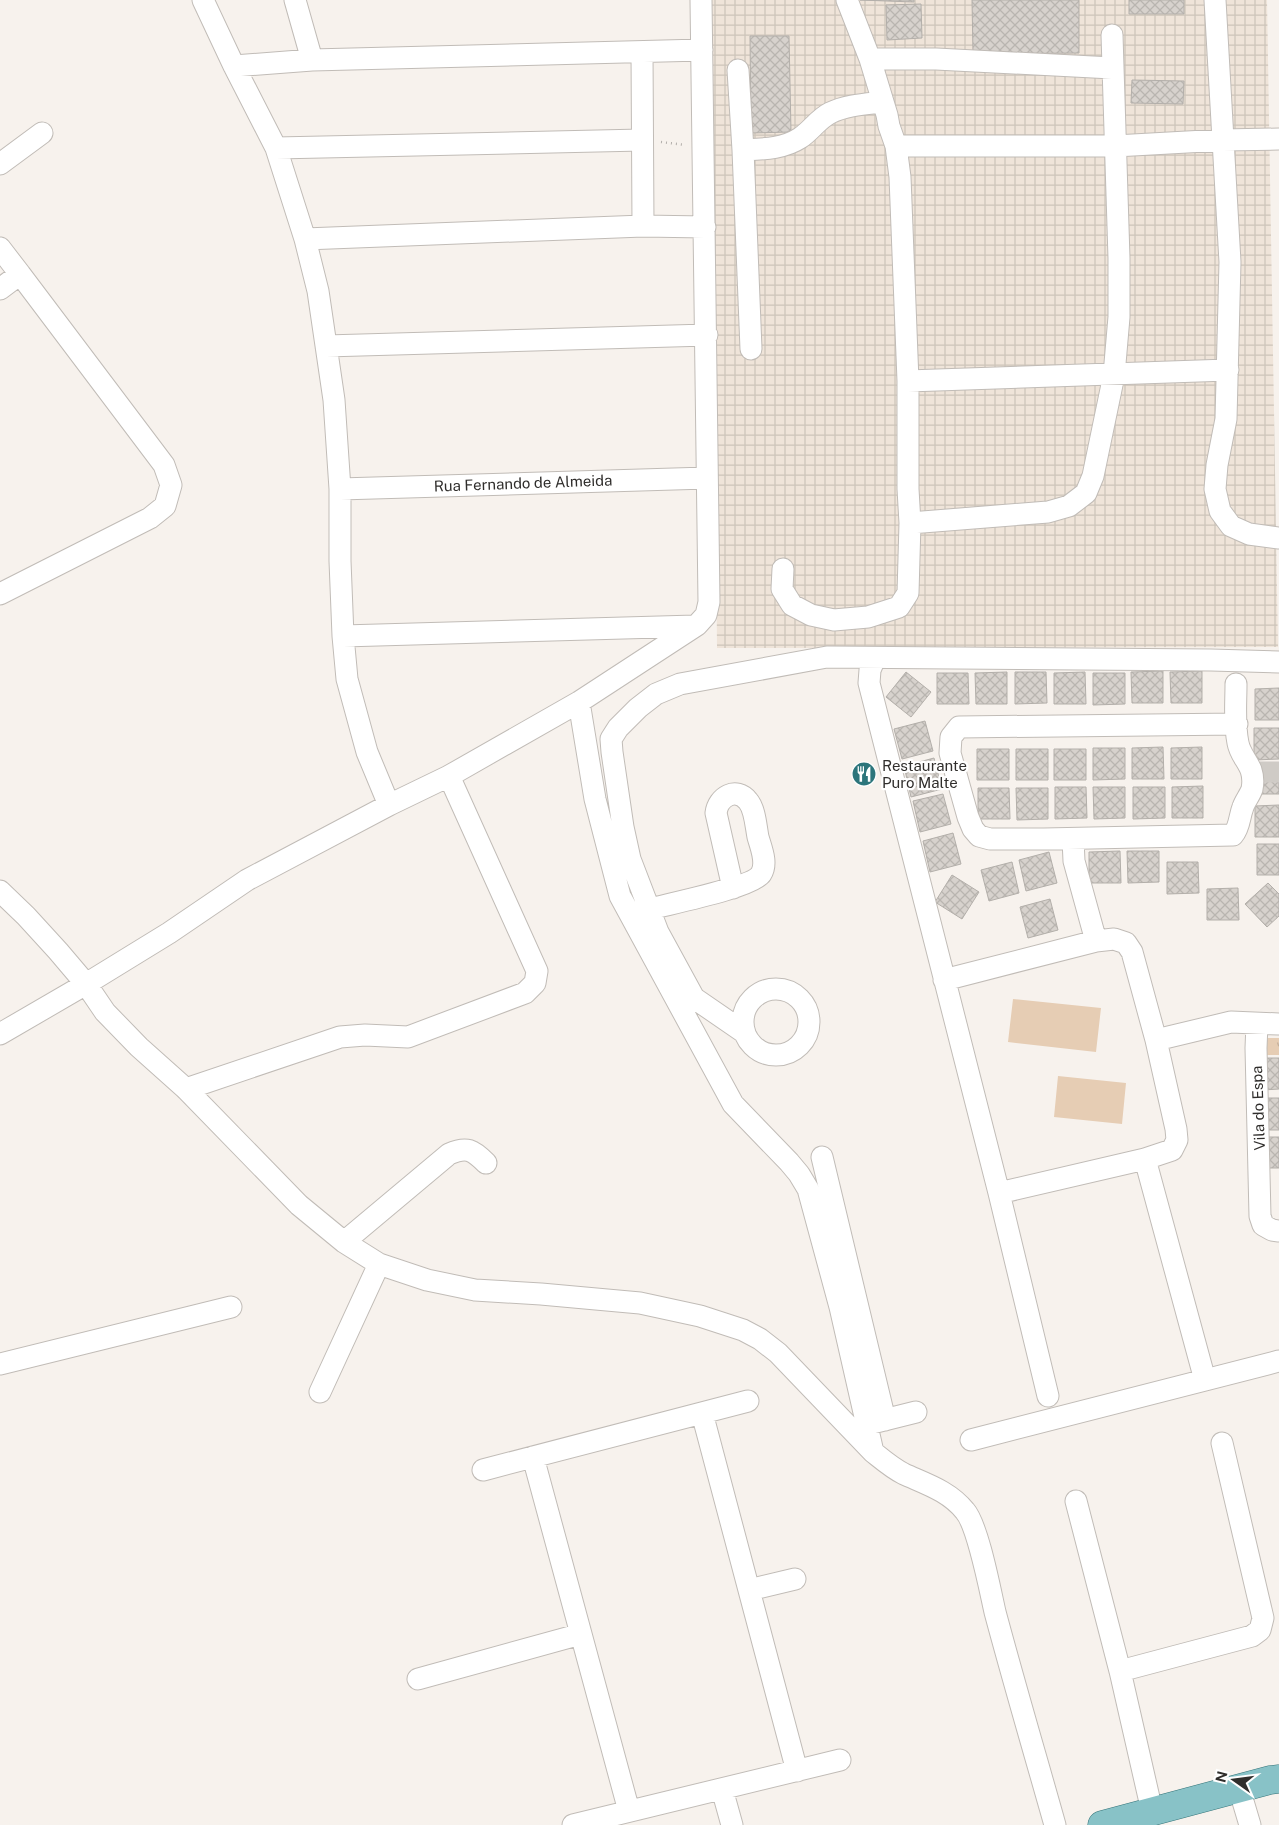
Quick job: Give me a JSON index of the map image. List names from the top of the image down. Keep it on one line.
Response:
{"streets":{"street":["Rua Fernando de Almeida","Vila do Espa"]},"places":{"restaurant":["Restaurante Puro Malte"]},"north":"left"}
